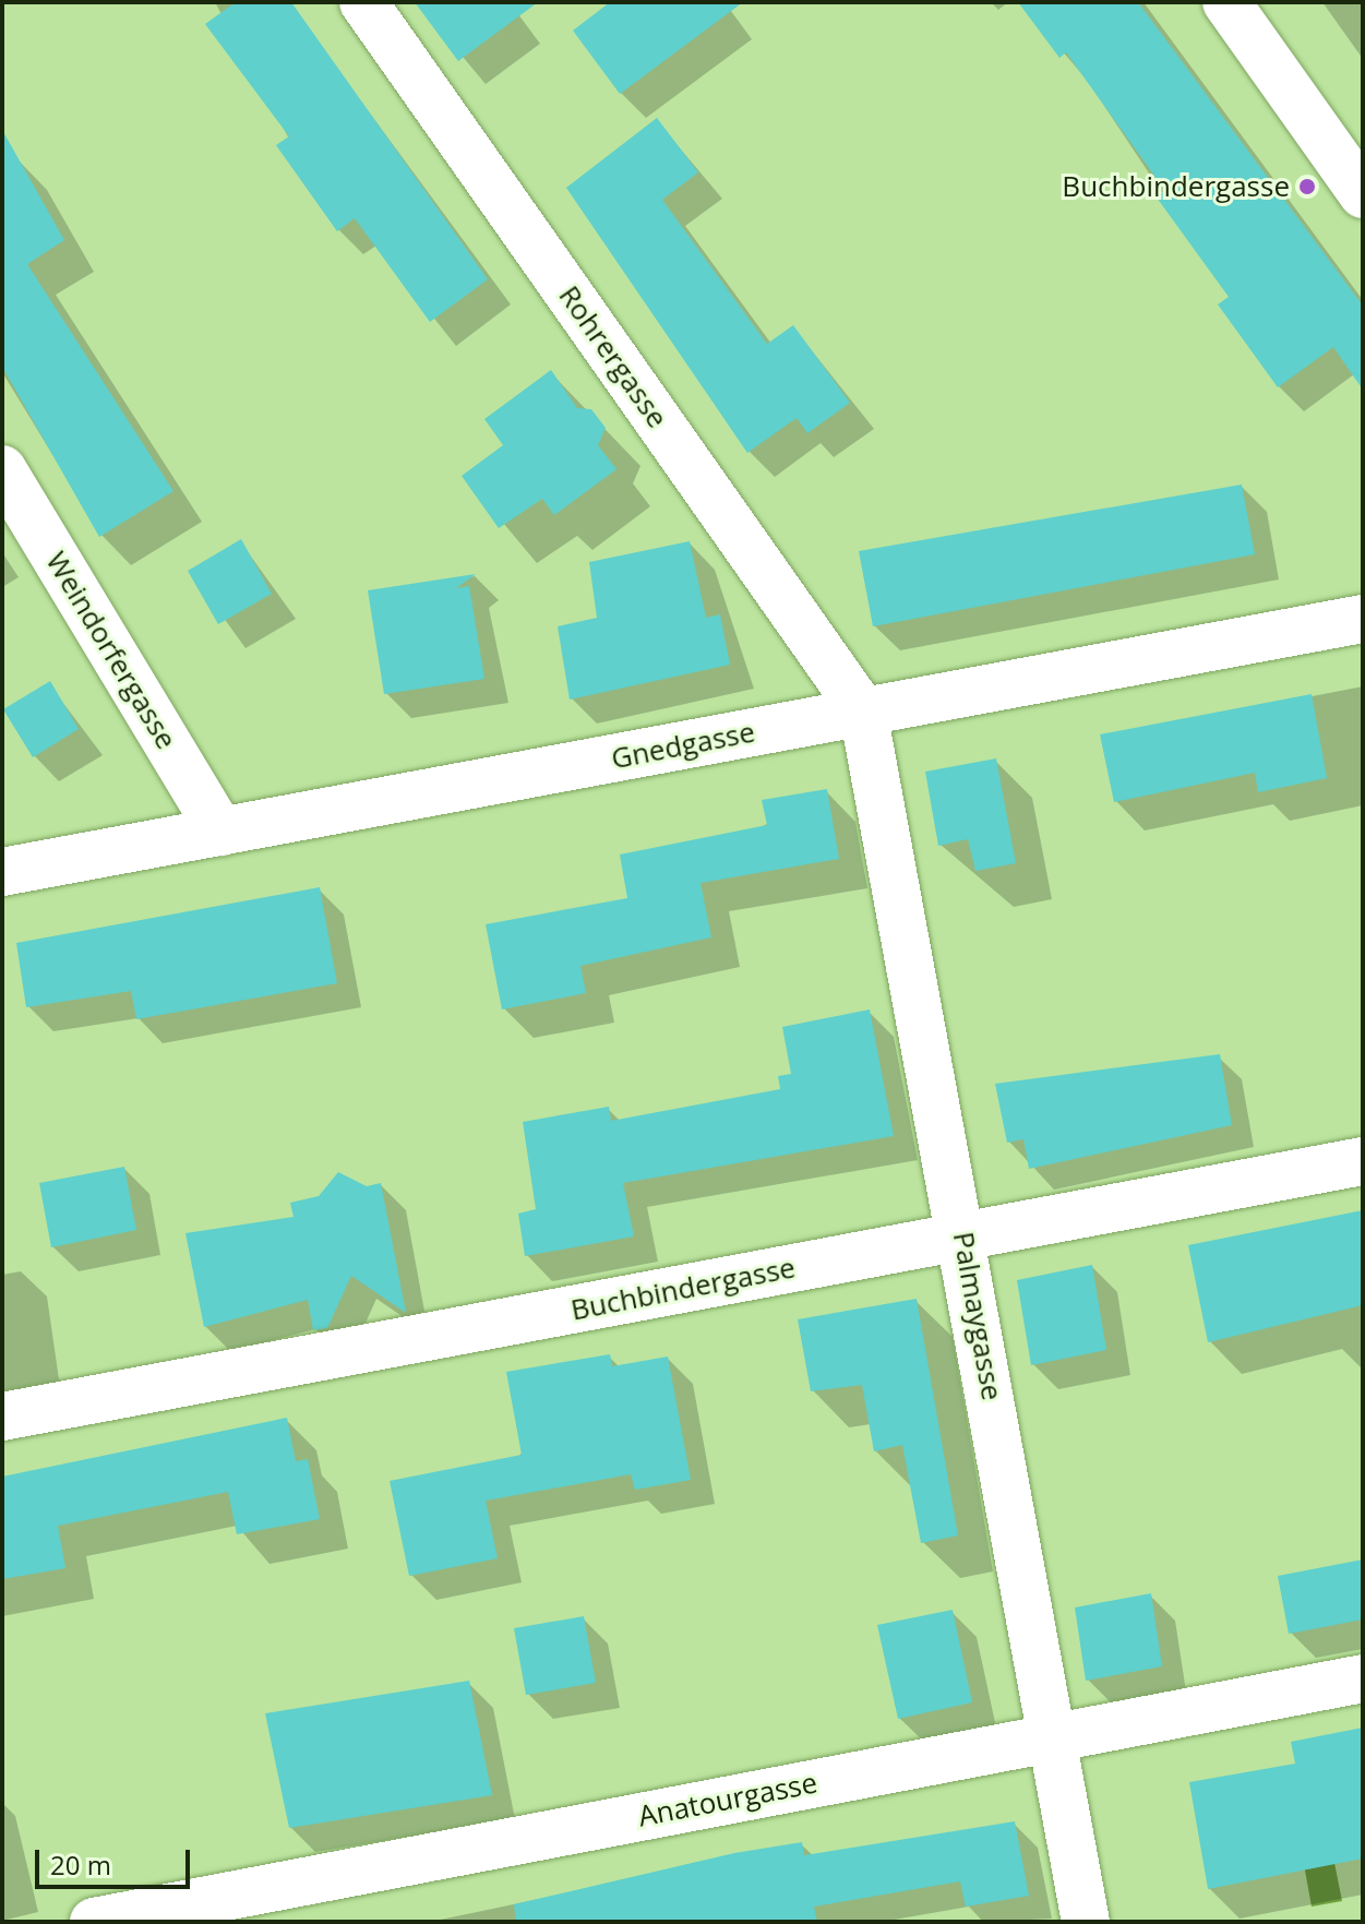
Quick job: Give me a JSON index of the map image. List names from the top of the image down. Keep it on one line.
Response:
{"streets":{"street":["Rohrergasse","Weindorfergasse","Gnedgasse","Buchbindergasse","Palmaygasse","Anatourgasse"]},"crossings":[["Rohrergasse","Gnedgasse"],["Rohrergasse","Palmaygasse"],["Weindorfergasse","Gnedgasse"],["Gnedgasse","Palmaygasse"],["Buchbindergasse","Palmaygasse"],["Palmaygasse","Anatourgasse"]],"places":["Buchbindergasse"],"scale_bar":"20 m"}
